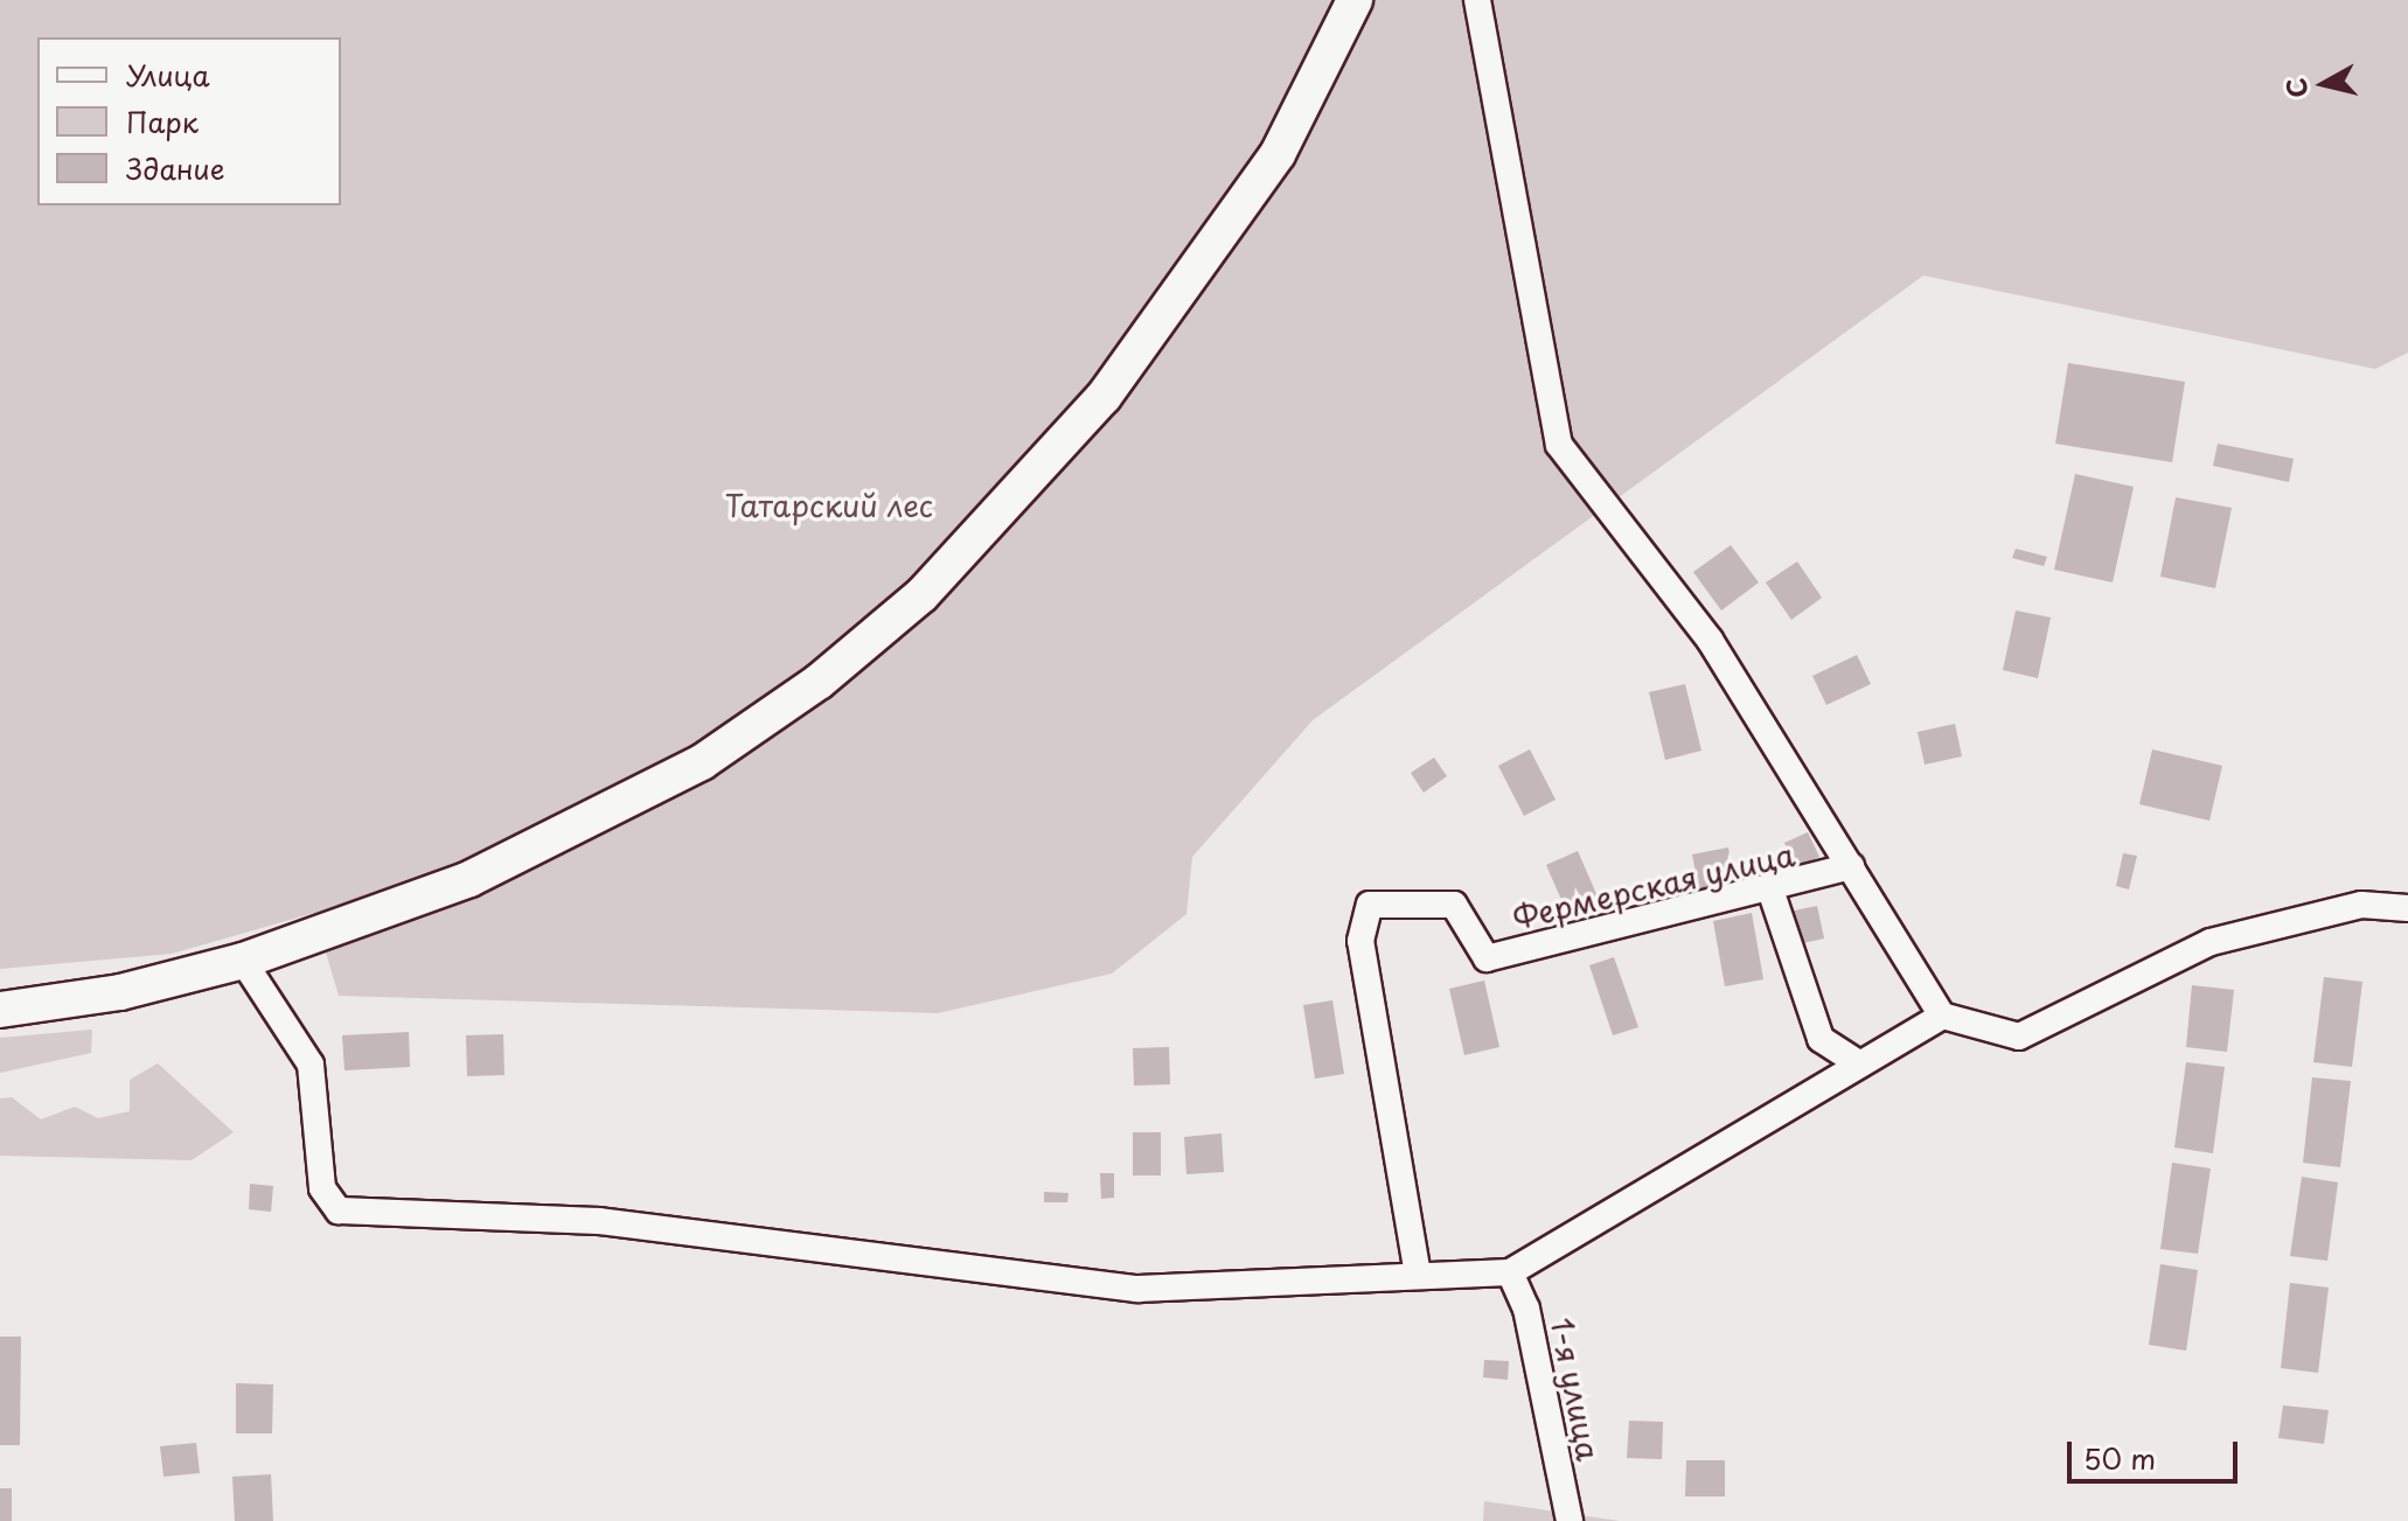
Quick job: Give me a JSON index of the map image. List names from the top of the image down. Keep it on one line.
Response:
{"streets":{"street":["Фермерская улица","1-я улица"]},"parks":["Татарский лес"],"legend":["Улица","Парк","Здание"],"scale_bar":"50 m","north":"left"}
